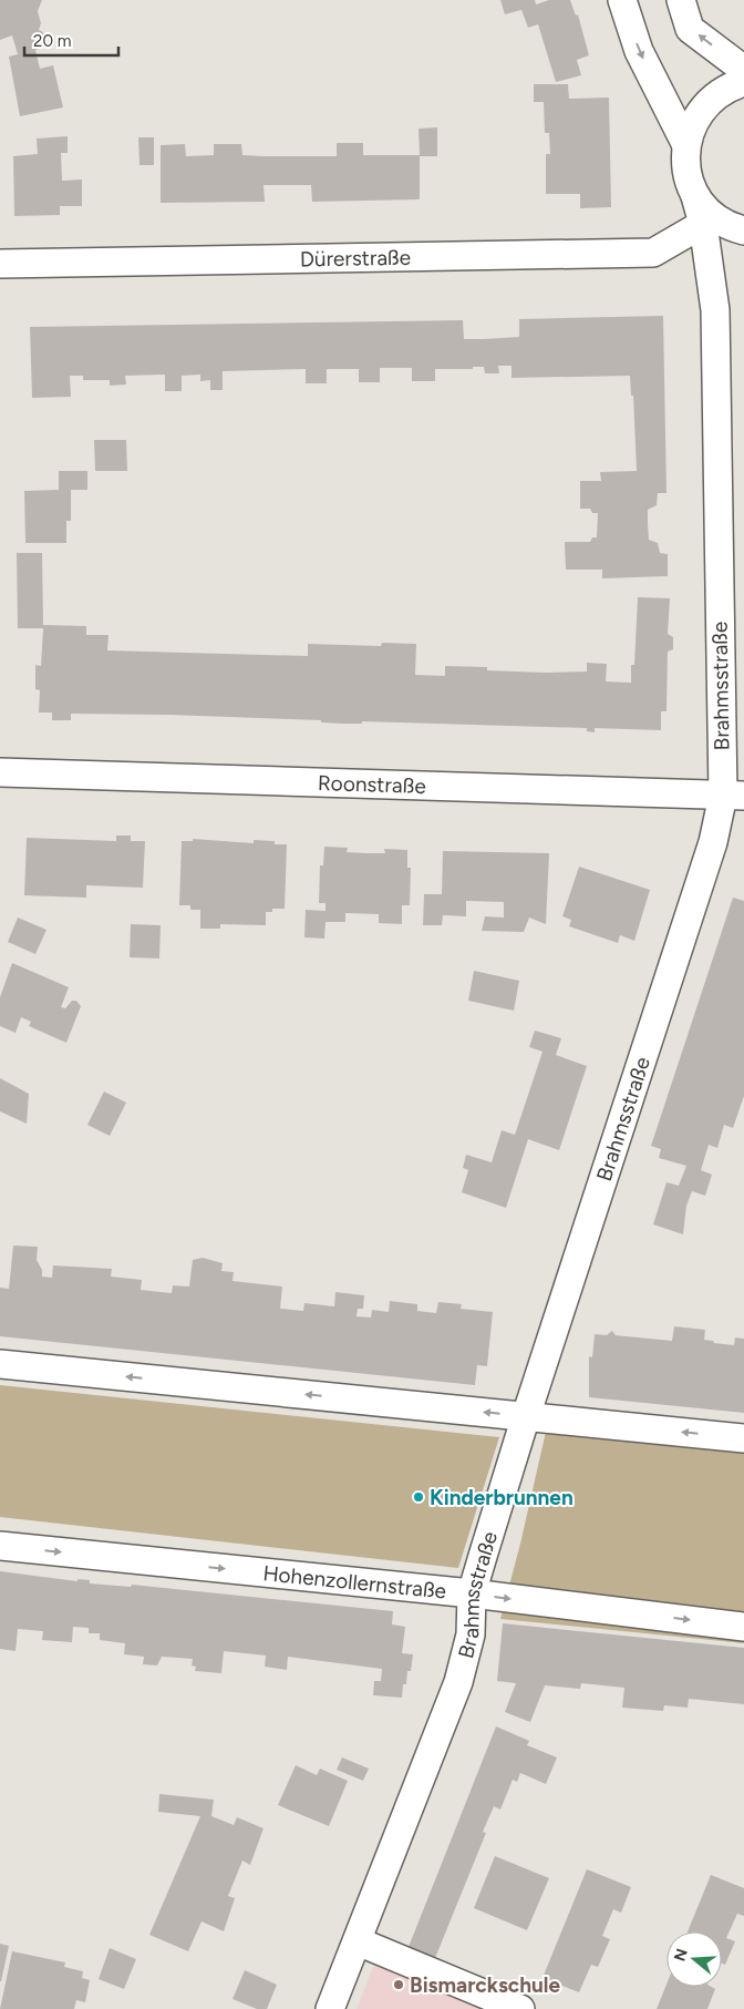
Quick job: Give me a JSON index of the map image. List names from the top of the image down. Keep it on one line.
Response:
{"streets":{"street":["Dürerstraße","Brahmsstraße","Roonstraße","Hohenzollernstraße"]},"crossings":[["Dürerstraße","Brahmsstraße"],["Brahmsstraße","Roonstraße"],["Brahmsstraße","Hohenzollernstraße"]],"places":["Kinderbrunnen","Bismarckschule"],"scale_bar":"20 m","north":"left"}
